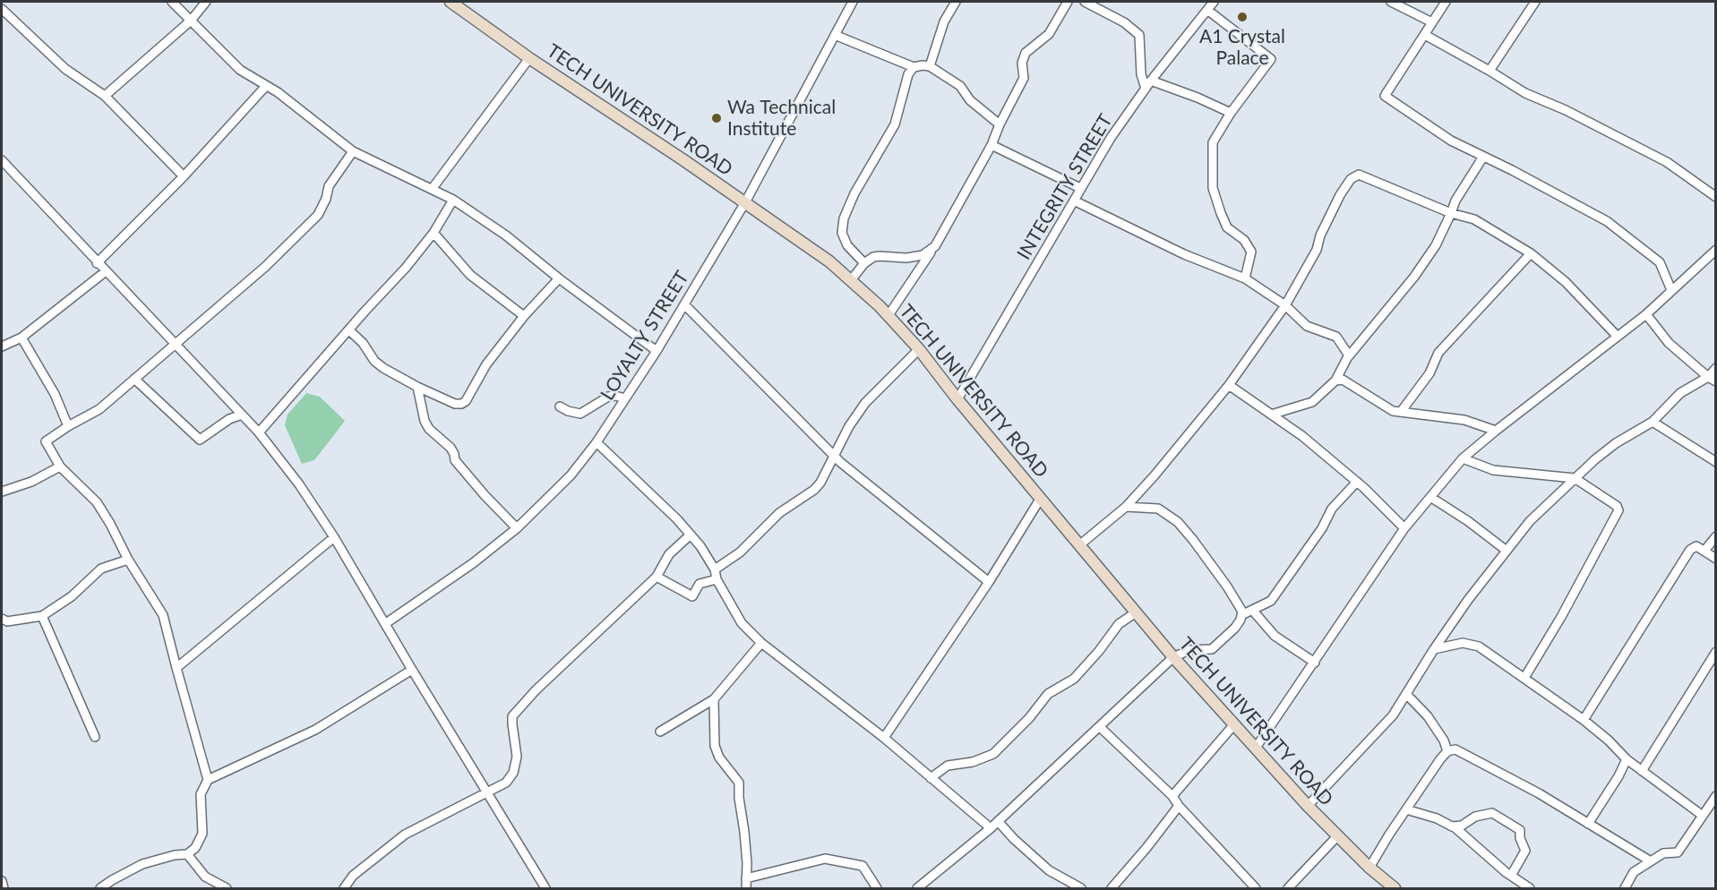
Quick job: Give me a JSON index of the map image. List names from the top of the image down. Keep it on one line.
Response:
{"streets":{"street":["TECH UNIVERSITY ROAD","INTEGRITY STREET","LOYALTY STREET"]},"crossings":[["TECH UNIVERSITY ROAD","INTEGRITY STREET"],["TECH UNIVERSITY ROAD","LOYALTY STREET"]],"places":["A1 Crystal Palace","Wa Technical Institute"]}
